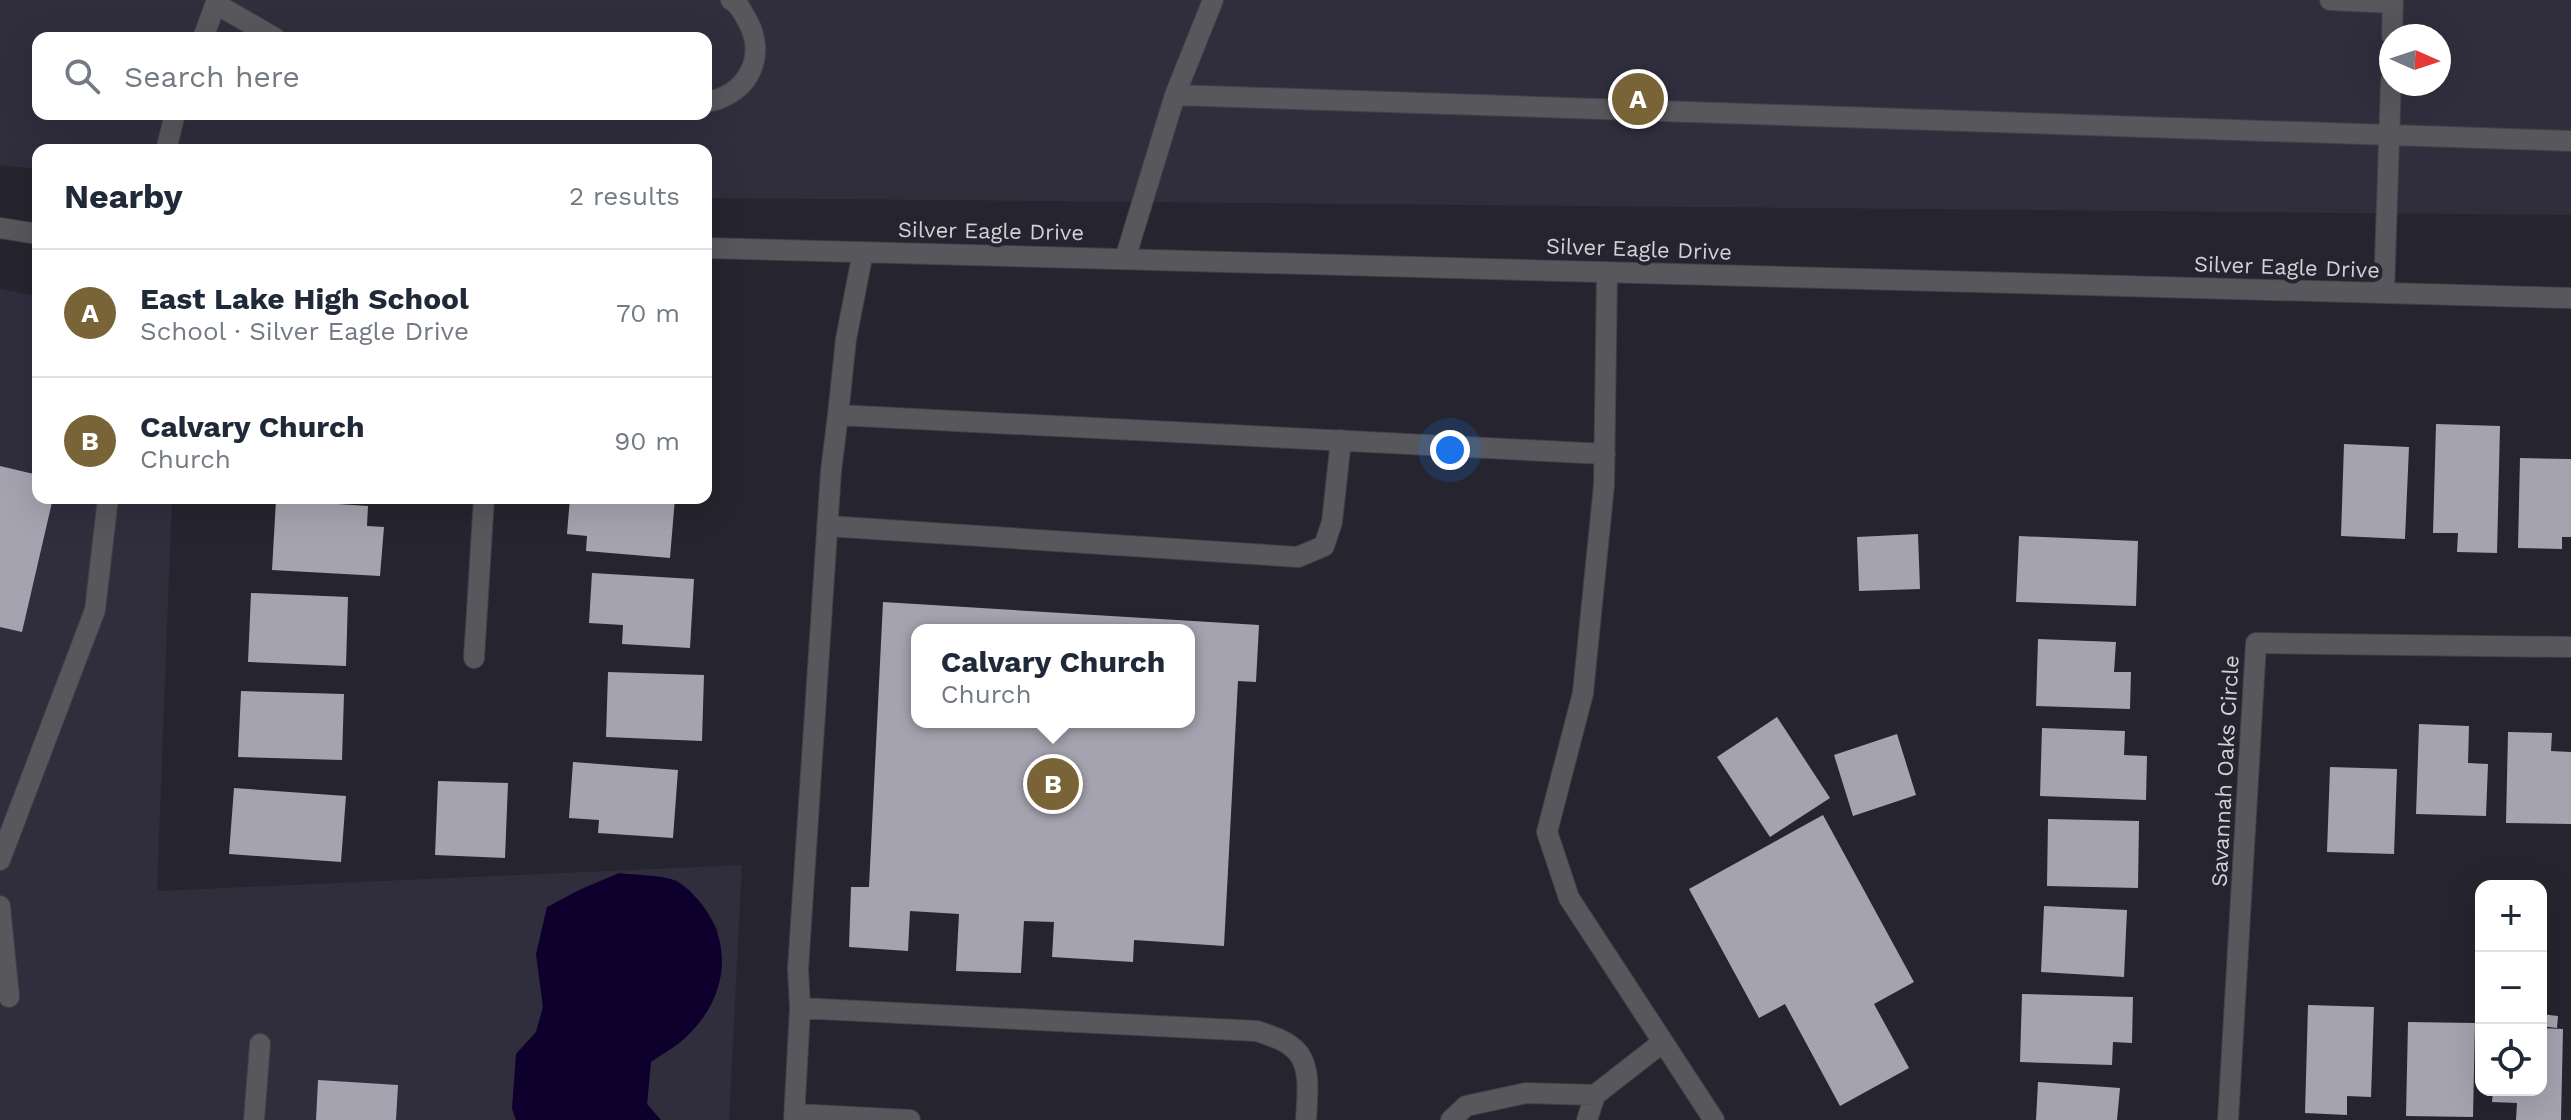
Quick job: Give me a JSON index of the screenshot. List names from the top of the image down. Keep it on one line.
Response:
{"streets":{"street":["Silver Eagle Drive","Savannah Oaks Circle"]},"north":"right","page":{"search":"Search here","pins":["A","B"],"heading":["Nearby","2 results"],"list":[{"mark":"A","name":"East Lake High School","note":"School · Silver Eagle Drive","value":"70 m"},{"mark":"B","name":"Calvary Church","note":"Church","value":"90 m"}],"popup":["Calvary Church","Church"],"map_buttons":["+","−"]}}
